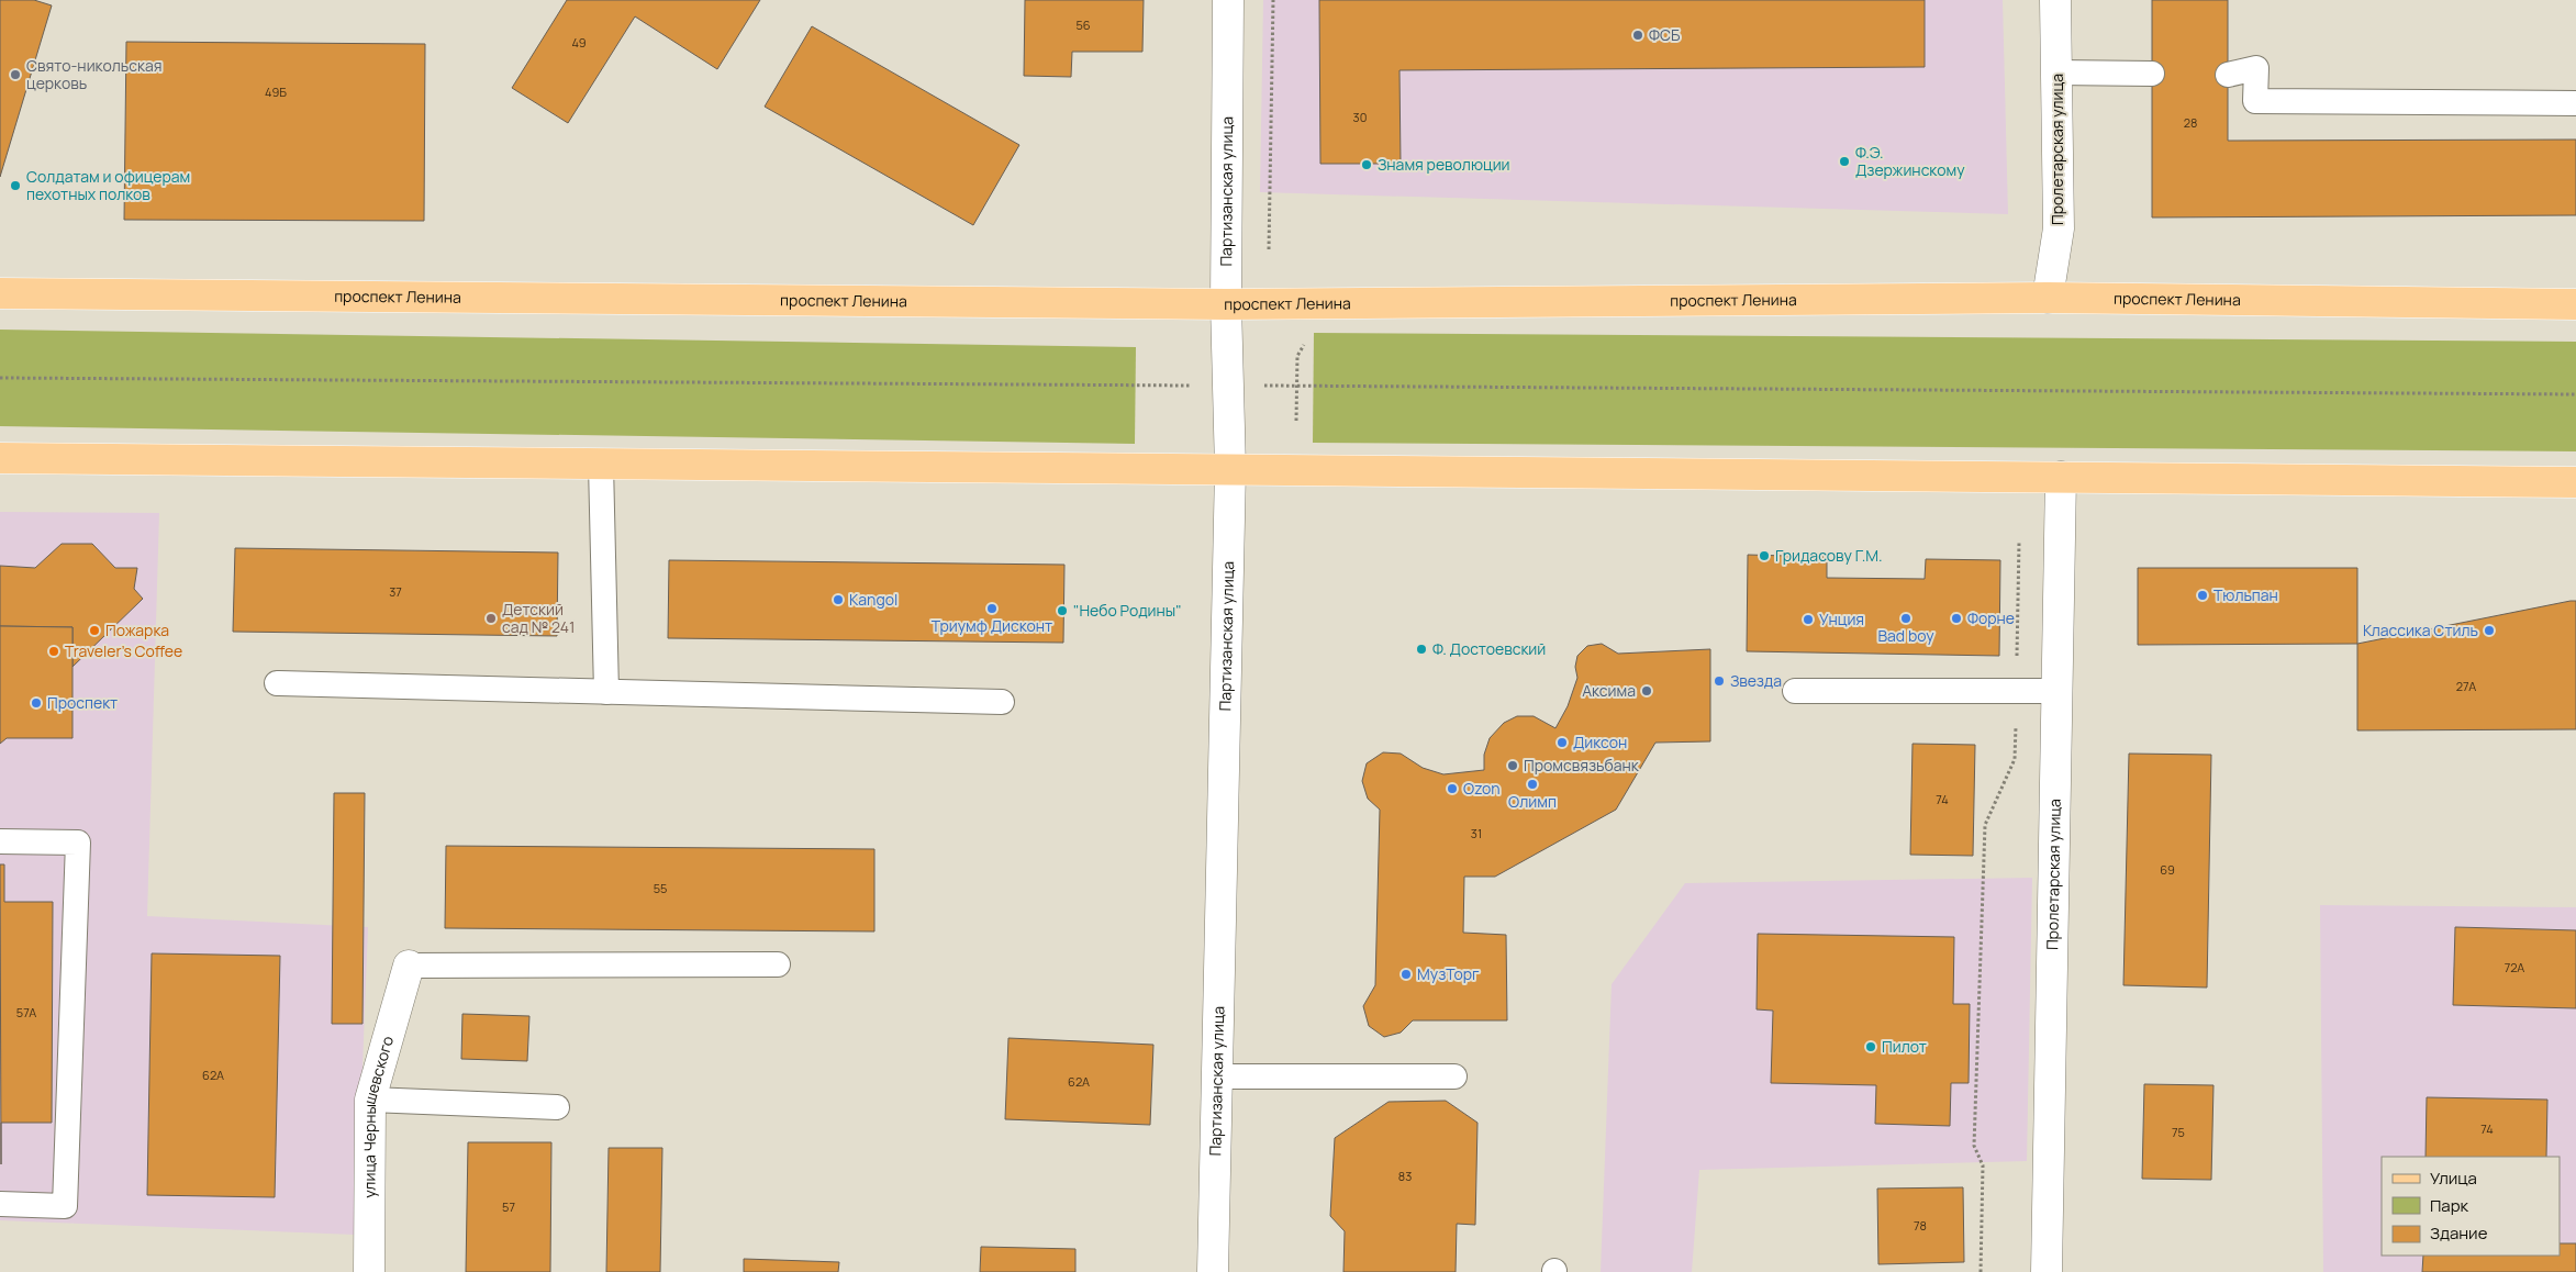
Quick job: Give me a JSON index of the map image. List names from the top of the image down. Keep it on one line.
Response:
{"streets":{"main road":["проспект Ленина"],"street":["Пролетарская улица","Партизанская улица","улица Чернышевского"]},"crossings":[["Пролетарская улица","проспект Ленина"],["Партизанская улица","проспект Ленина"]],"places":["ФСБ","Свято-никольская церковь","Ф.Э. Дзержинскому","Знамя революции","Солдатам и офицерам пехотных полков","Гридасову Г.М.","Тюльпан","Kangol","Триумф Дисконт","\"Небо Родины\"","Детский сад № 241","Bad boy","Форне","Унция","Пожарка","Классика Стиль","Ф. Достоевский","Traveler's Coffee","Звезда","Аксима","Проспект","Диксон","Промсвязьбанк","Олимп","Ozon","МузТорг","Пилот"],"house_numbers":["56","49","49Б","30","28","37","27А","74","31","69","55","72А","57А","62А","62А","74","75","83","57","78"],"legend":["Улица","Парк","Здание"]}
